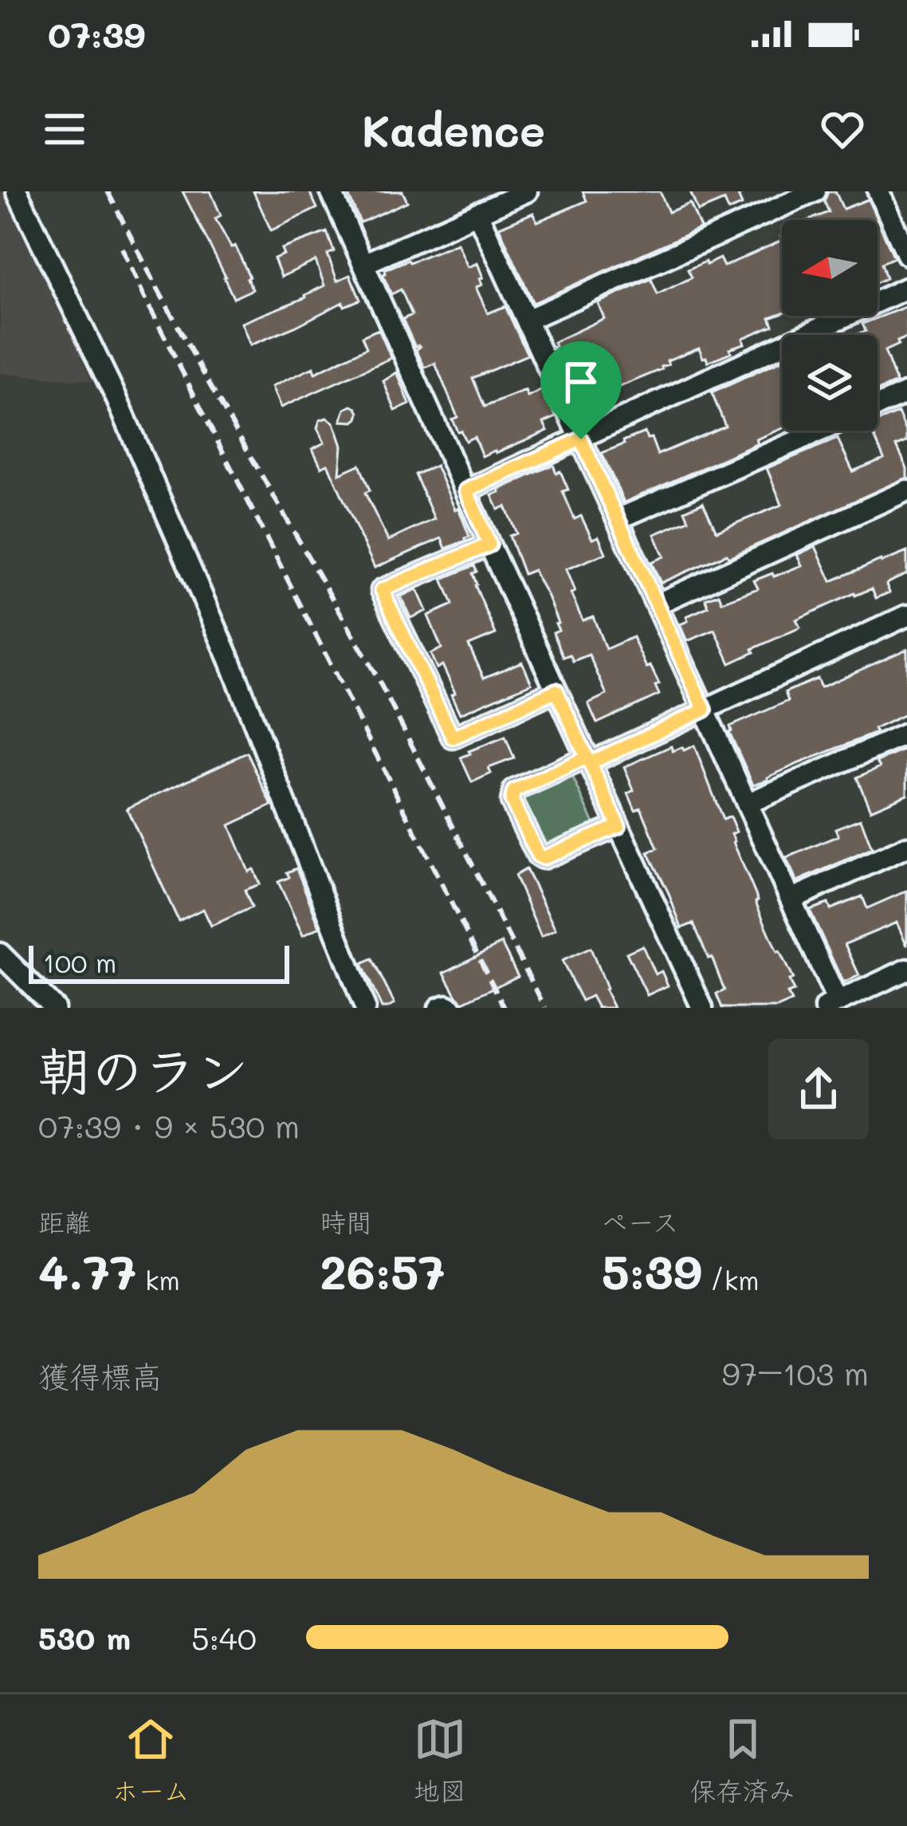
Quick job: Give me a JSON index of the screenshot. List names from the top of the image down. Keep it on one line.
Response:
{"scale_bar":"100 m","north":"left","page":{"status":"07:39","header":"Kadence","scale":"100 m","heading":["朝のラン","07:39 · 9 × 530 m"],"stats":[["距離","4.77 km"],["時間","26:57"],["ペース","5:39 /km"]],"chart":["獲得標高","97–103 m"],"list":[{"name":"530 m","note":"5:40"}],"tabs":["ホーム","地図","保存済み"]}}
